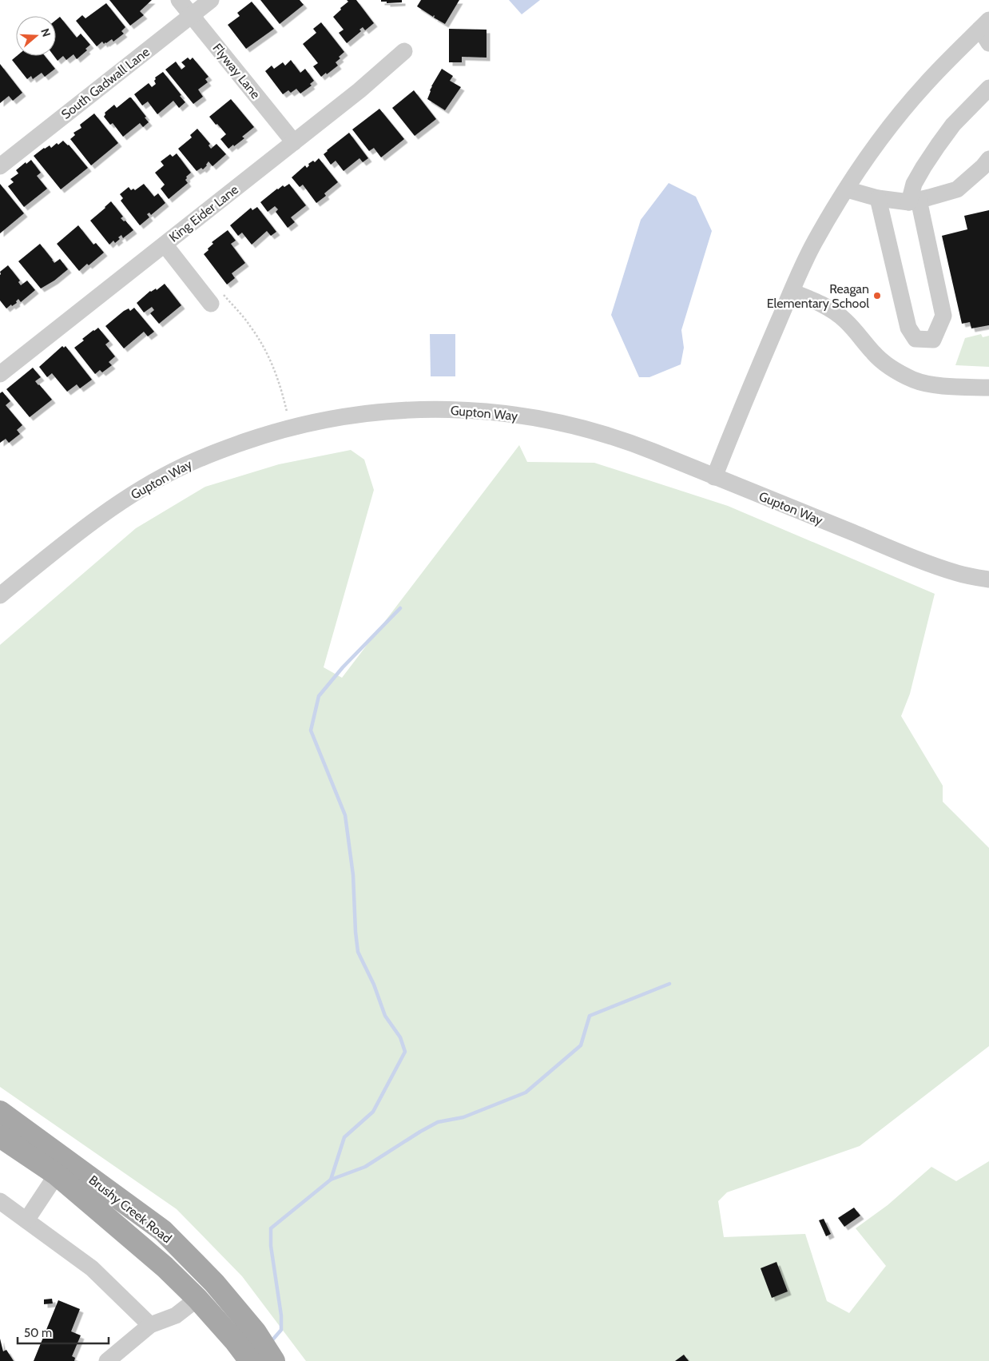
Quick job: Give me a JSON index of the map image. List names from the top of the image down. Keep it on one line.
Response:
{"streets":{"main road":["Brushy Creek Road"],"street":["Flyway Lane","South Gadwall Lane","King Eider Lane","Gupton Way"]},"crossings":[["Flyway Lane","South Gadwall Lane"],["Flyway Lane","King Eider Lane"]],"places":["Reagan Elementary School"],"scale_bar":"50 m","north":"right"}
